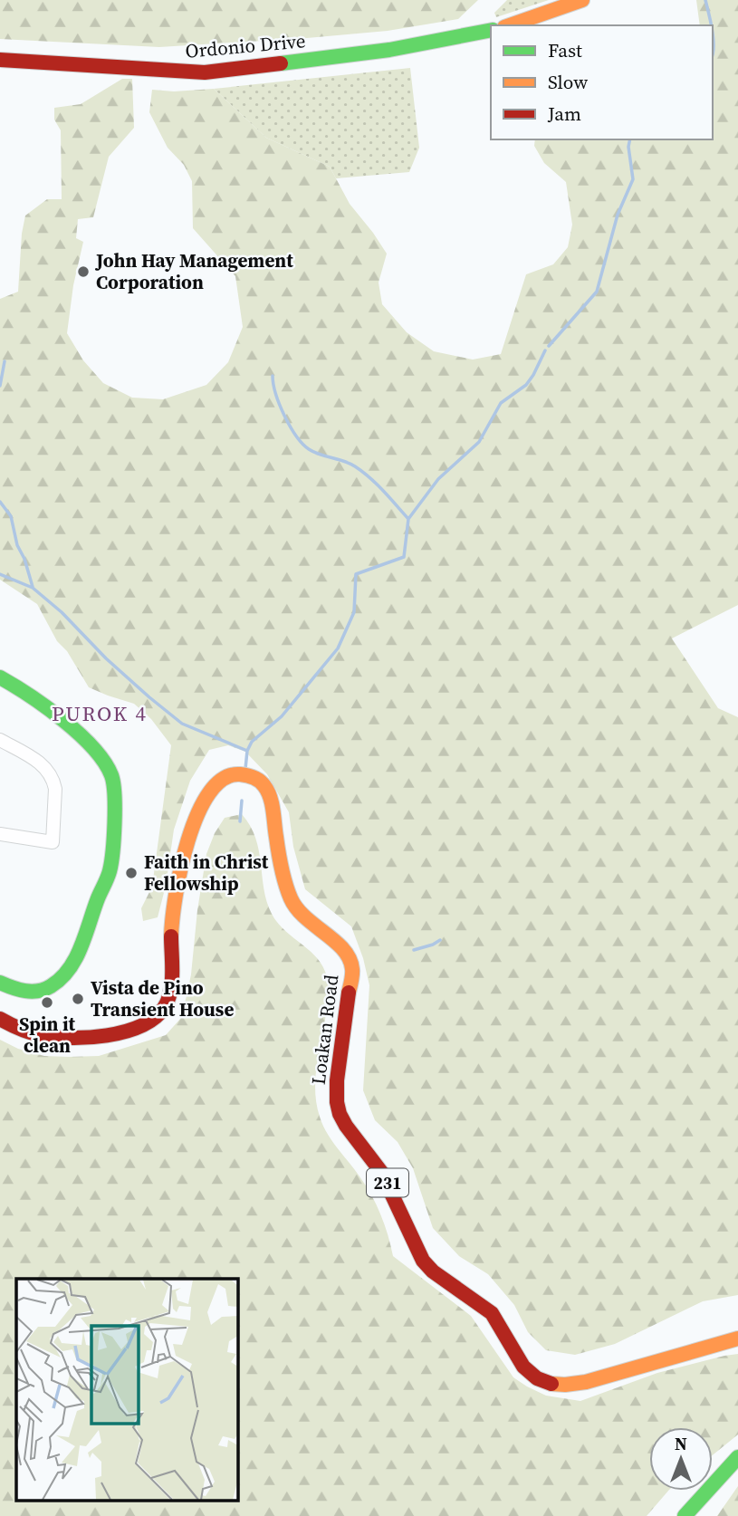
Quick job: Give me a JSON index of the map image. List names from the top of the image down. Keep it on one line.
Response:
{"streets":{"main road":["Ordonio Drive","Loakan Road","231"]},"districts":["PUROK 4"],"places":["John Hay Management Corporation","Faith in Christ Fellowship","Vista de Pino Transient House","Spin it clean"],"legend":["Fast","Slow","Jam"],"north":"top"}
